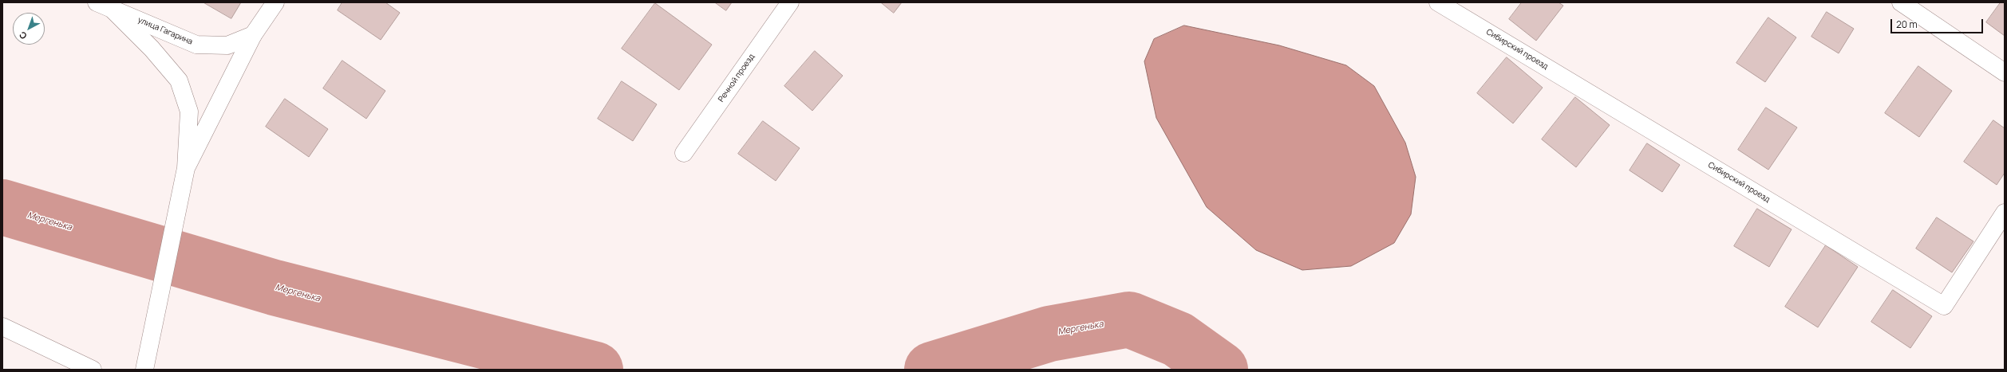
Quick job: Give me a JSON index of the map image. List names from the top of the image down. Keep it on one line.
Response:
{"streets":{"street":["улица Гагарина","Сибирский проезд","Речной проезд"]},"water":["Мергенька"],"scale_bar":"20 m","north":"bottom left"}
